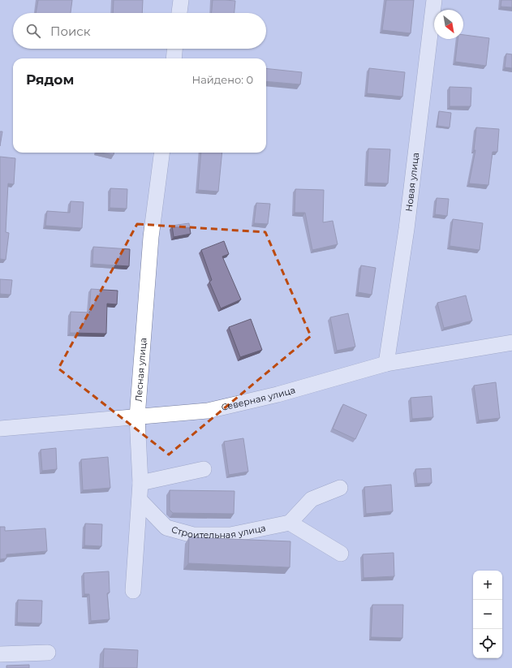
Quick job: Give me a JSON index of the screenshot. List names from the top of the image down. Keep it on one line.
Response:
{"streets":{"street":["Новая улица","Лесная улица","Северная улица","Строительная улица"]},"crossings":[["Новая улица","Северная улица"],["Лесная улица","Северная улица"],["Лесная улица","Строительная улица"]],"north":"bottom right","page":{"search":"Поиск","heading":["Рядом","Найдено: 0"],"map_buttons":["+","−"]}}
